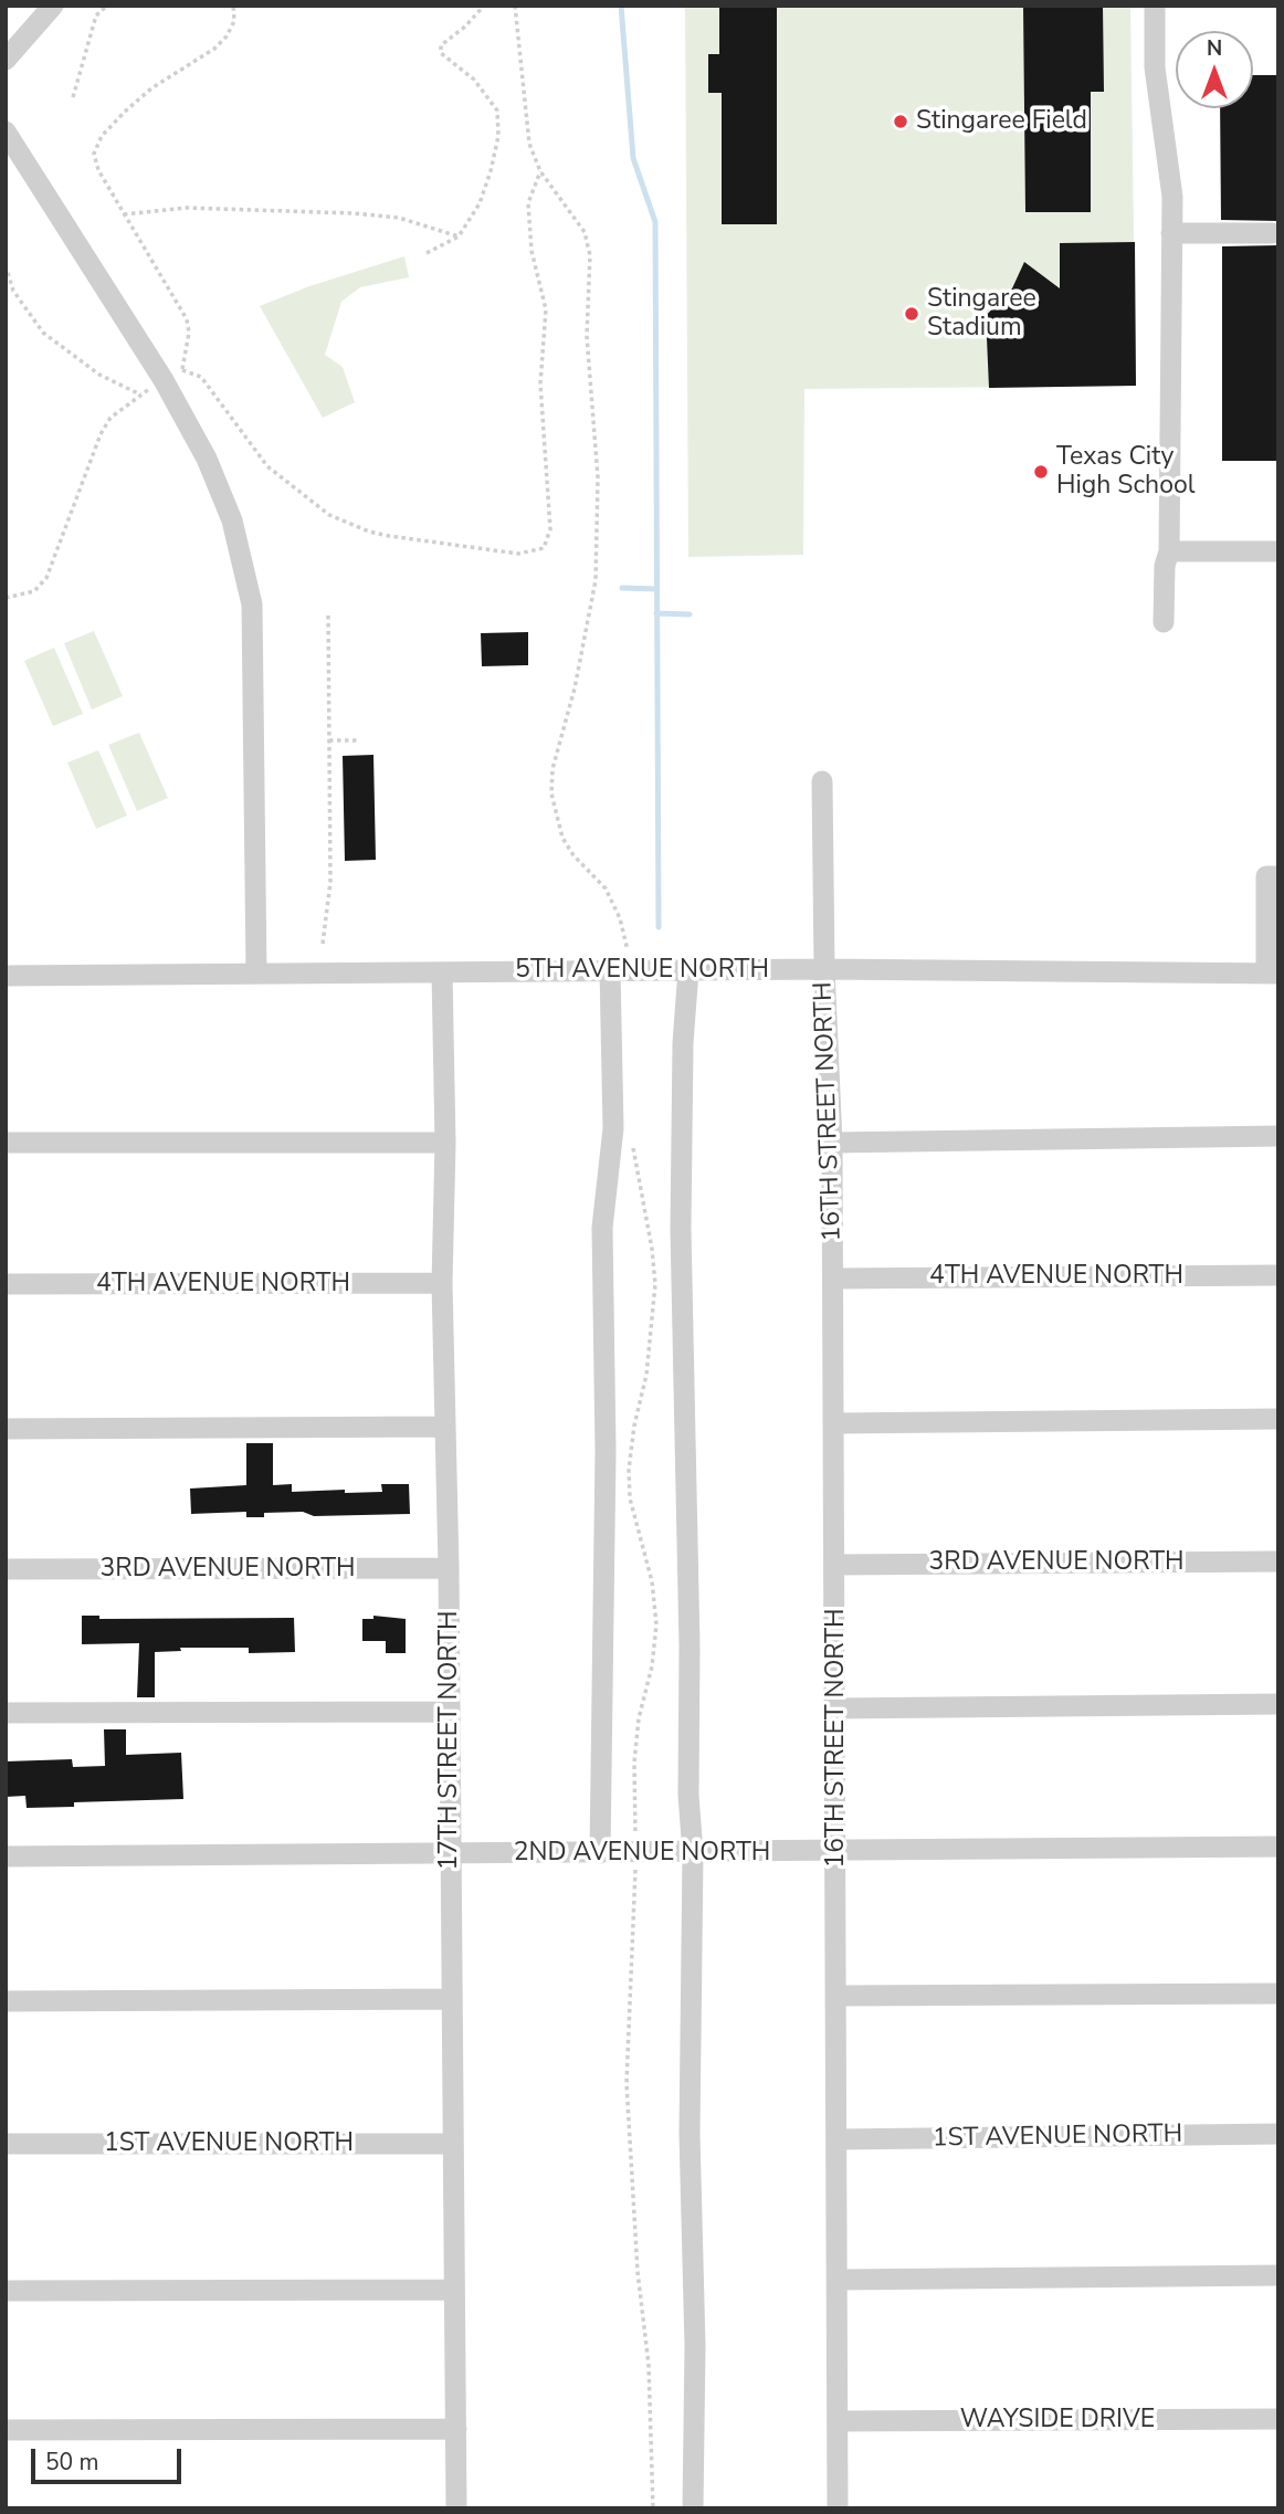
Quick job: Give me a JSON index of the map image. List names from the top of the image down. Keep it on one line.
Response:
{"streets":{"street":["5TH AVENUE NORTH","16TH STREET NORTH","4TH AVENUE NORTH","3RD AVENUE NORTH","17TH STREET NORTH","2ND AVENUE NORTH","1ST AVENUE NORTH","WAYSIDE DRIVE"]},"crossings":[["5TH AVENUE NORTH","16TH STREET NORTH"],["5TH AVENUE NORTH","17TH STREET NORTH"],["16TH STREET NORTH","4TH AVENUE NORTH"],["16TH STREET NORTH","3RD AVENUE NORTH"],["16TH STREET NORTH","2ND AVENUE NORTH"],["16TH STREET NORTH","1ST AVENUE NORTH"],["16TH STREET NORTH","WAYSIDE DRIVE"],["4TH AVENUE NORTH","17TH STREET NORTH"],["3RD AVENUE NORTH","17TH STREET NORTH"],["17TH STREET NORTH","2ND AVENUE NORTH"],["17TH STREET NORTH","1ST AVENUE NORTH"]],"places":["Stingaree Field","Stingaree Stadium","Texas City High School"],"scale_bar":"50 m","north":"top"}
